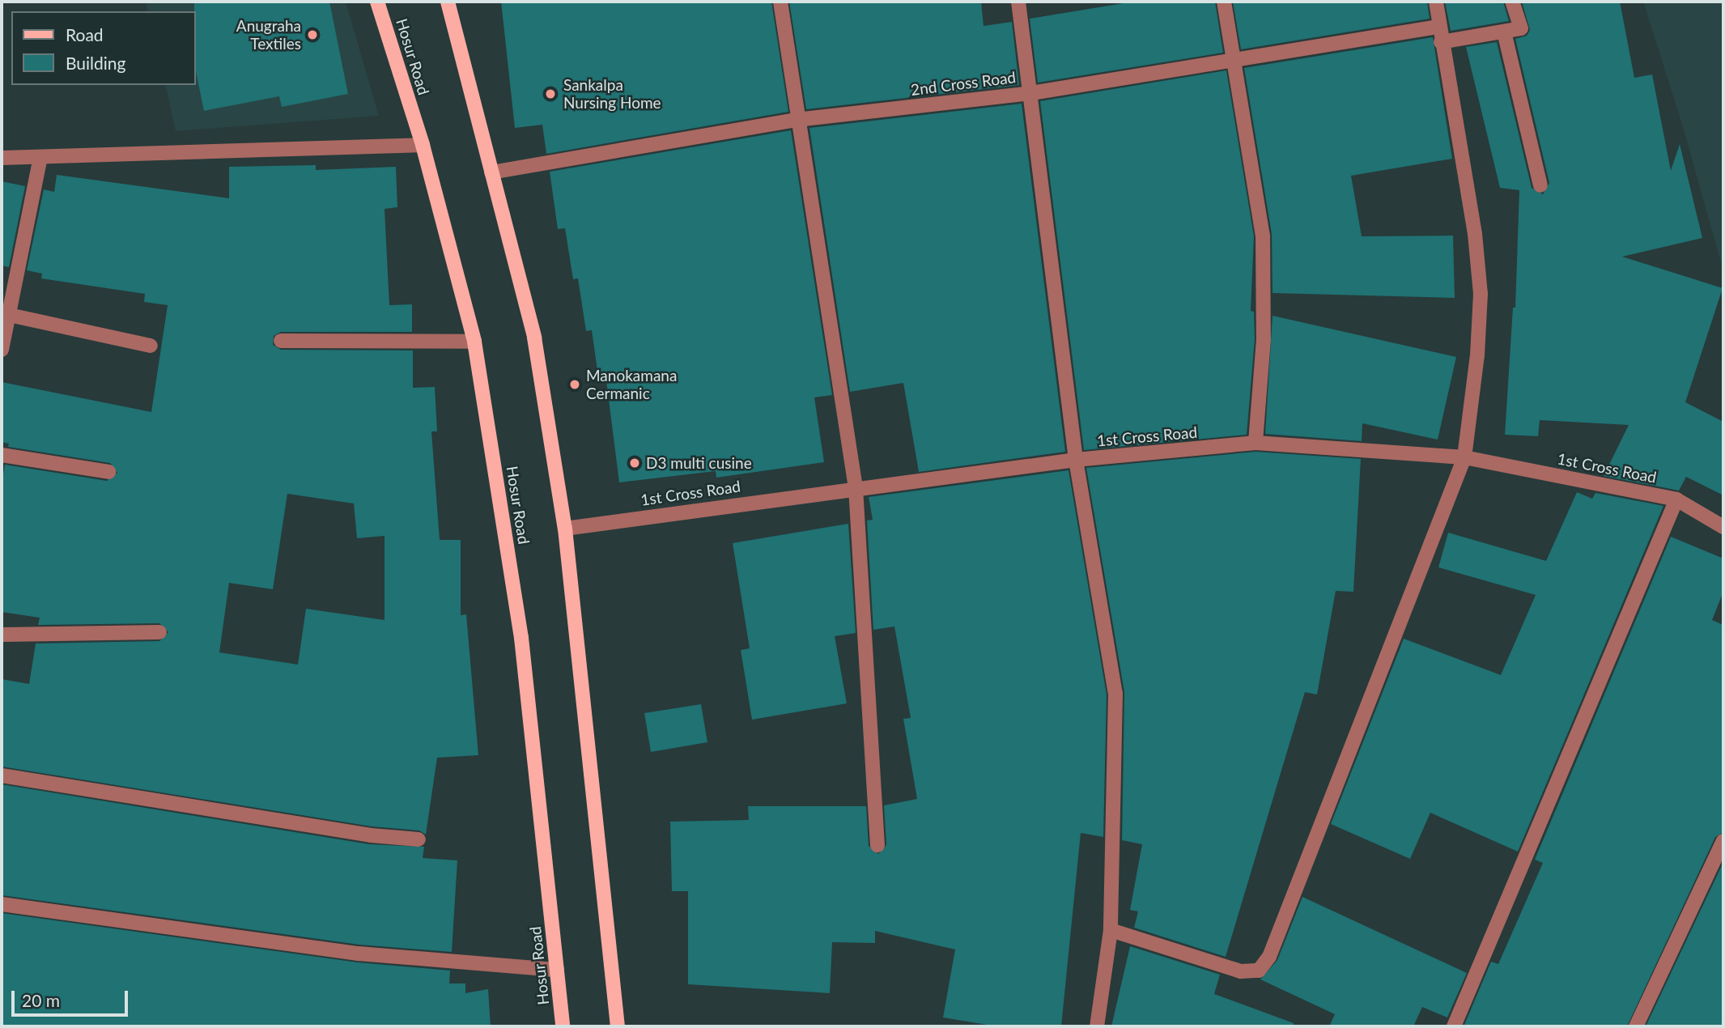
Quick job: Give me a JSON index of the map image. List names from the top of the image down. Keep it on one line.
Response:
{"streets":{"main road":["Hosur Road"],"street":["2nd Cross Road","1st Cross Road"]},"places":["Anugraha Textiles","Sankalpa Nursing Home","Manokamana Cermanic","D3 multi cusine"],"legend":["Road","Building"],"scale_bar":"20 m"}
